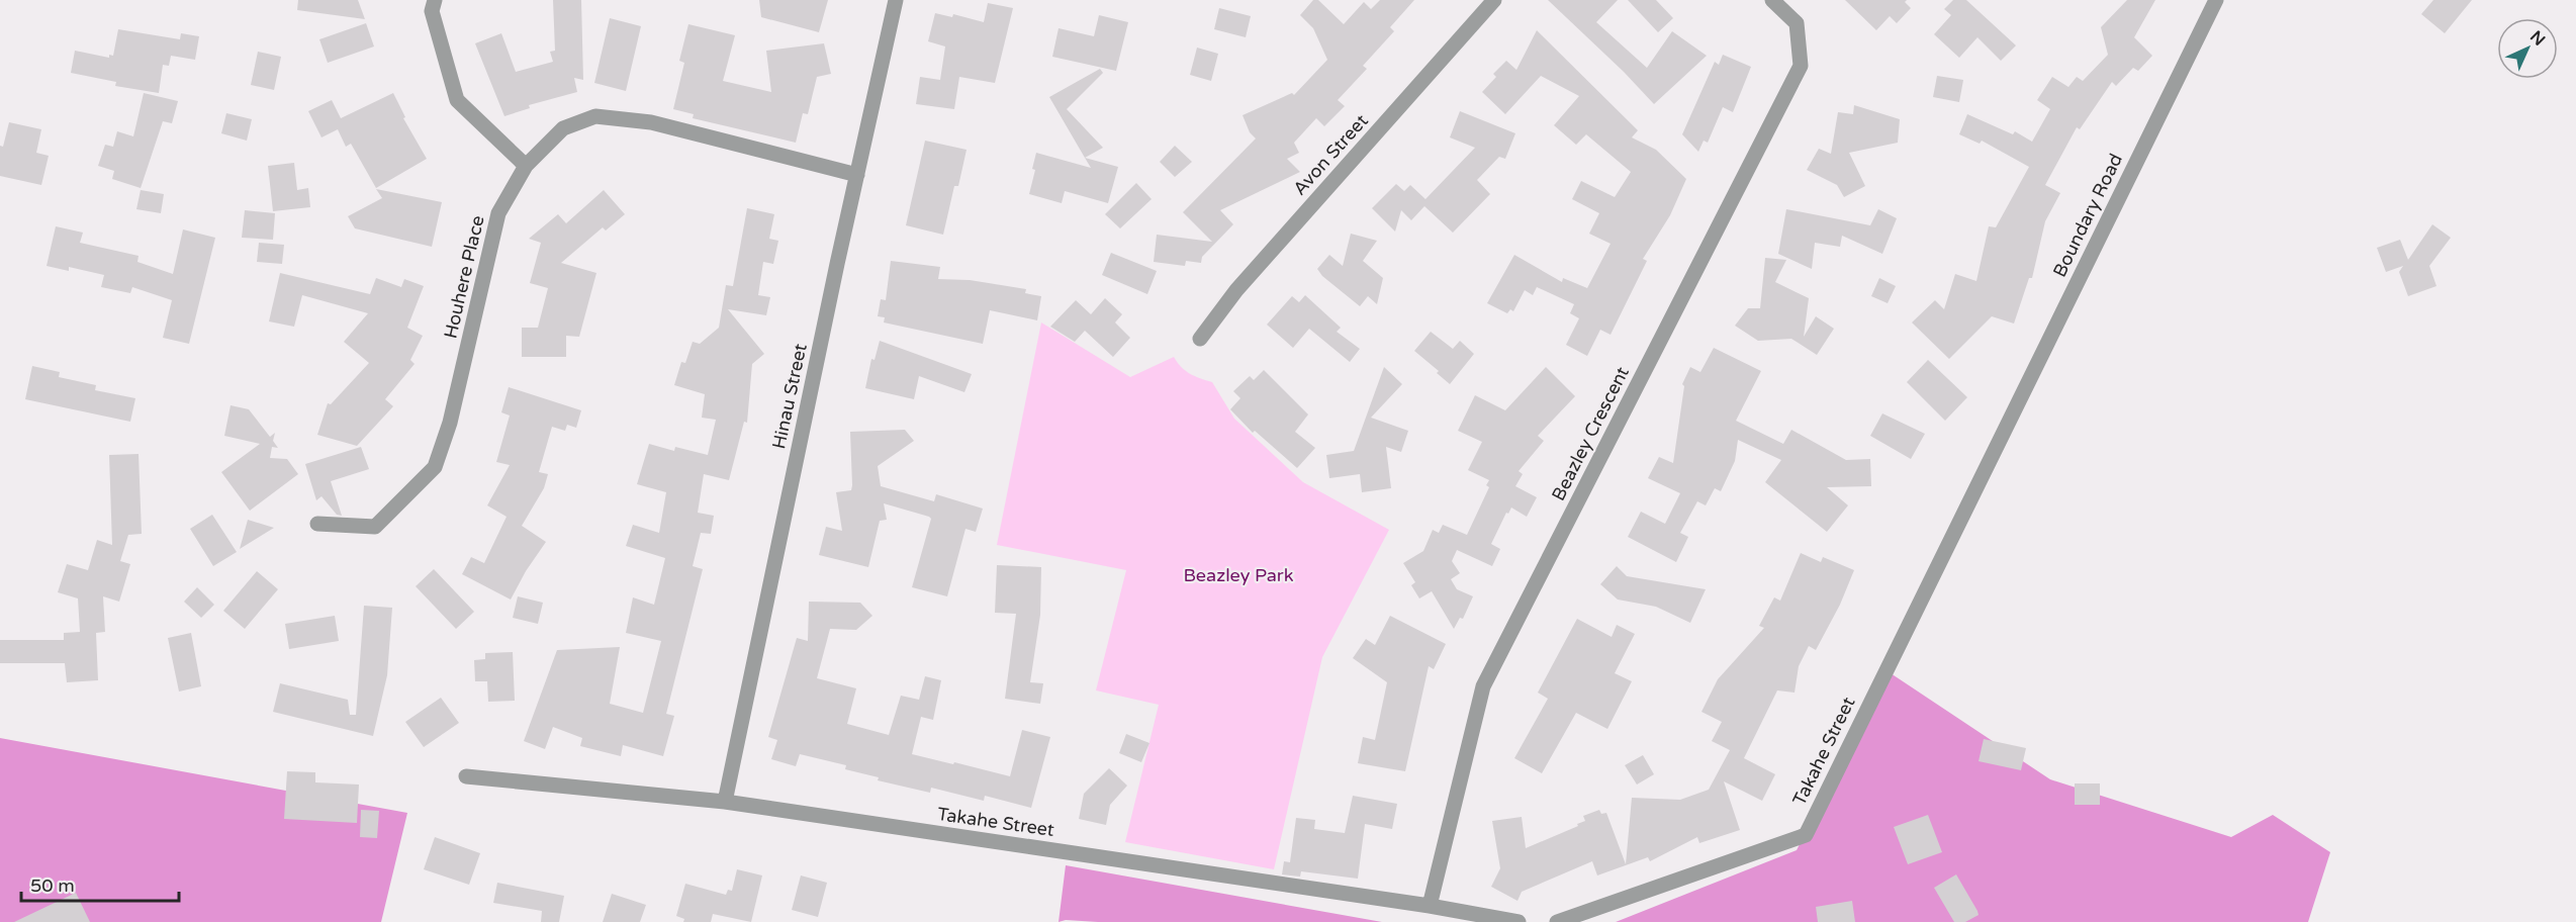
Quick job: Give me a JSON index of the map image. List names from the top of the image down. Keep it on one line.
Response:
{"streets":{"street":["Avon Street","Boundary Road","Houhere Place","Hinau Street","Beazley Crescent","Takahe Street"]},"crossings":[["Boundary Road","Takahe Street"],["Houhere Place","Hinau Street"],["Hinau Street","Takahe Street"],["Beazley Crescent","Takahe Street"]],"parks":["Beazley Park"],"scale_bar":"50 m","north":"top right"}
